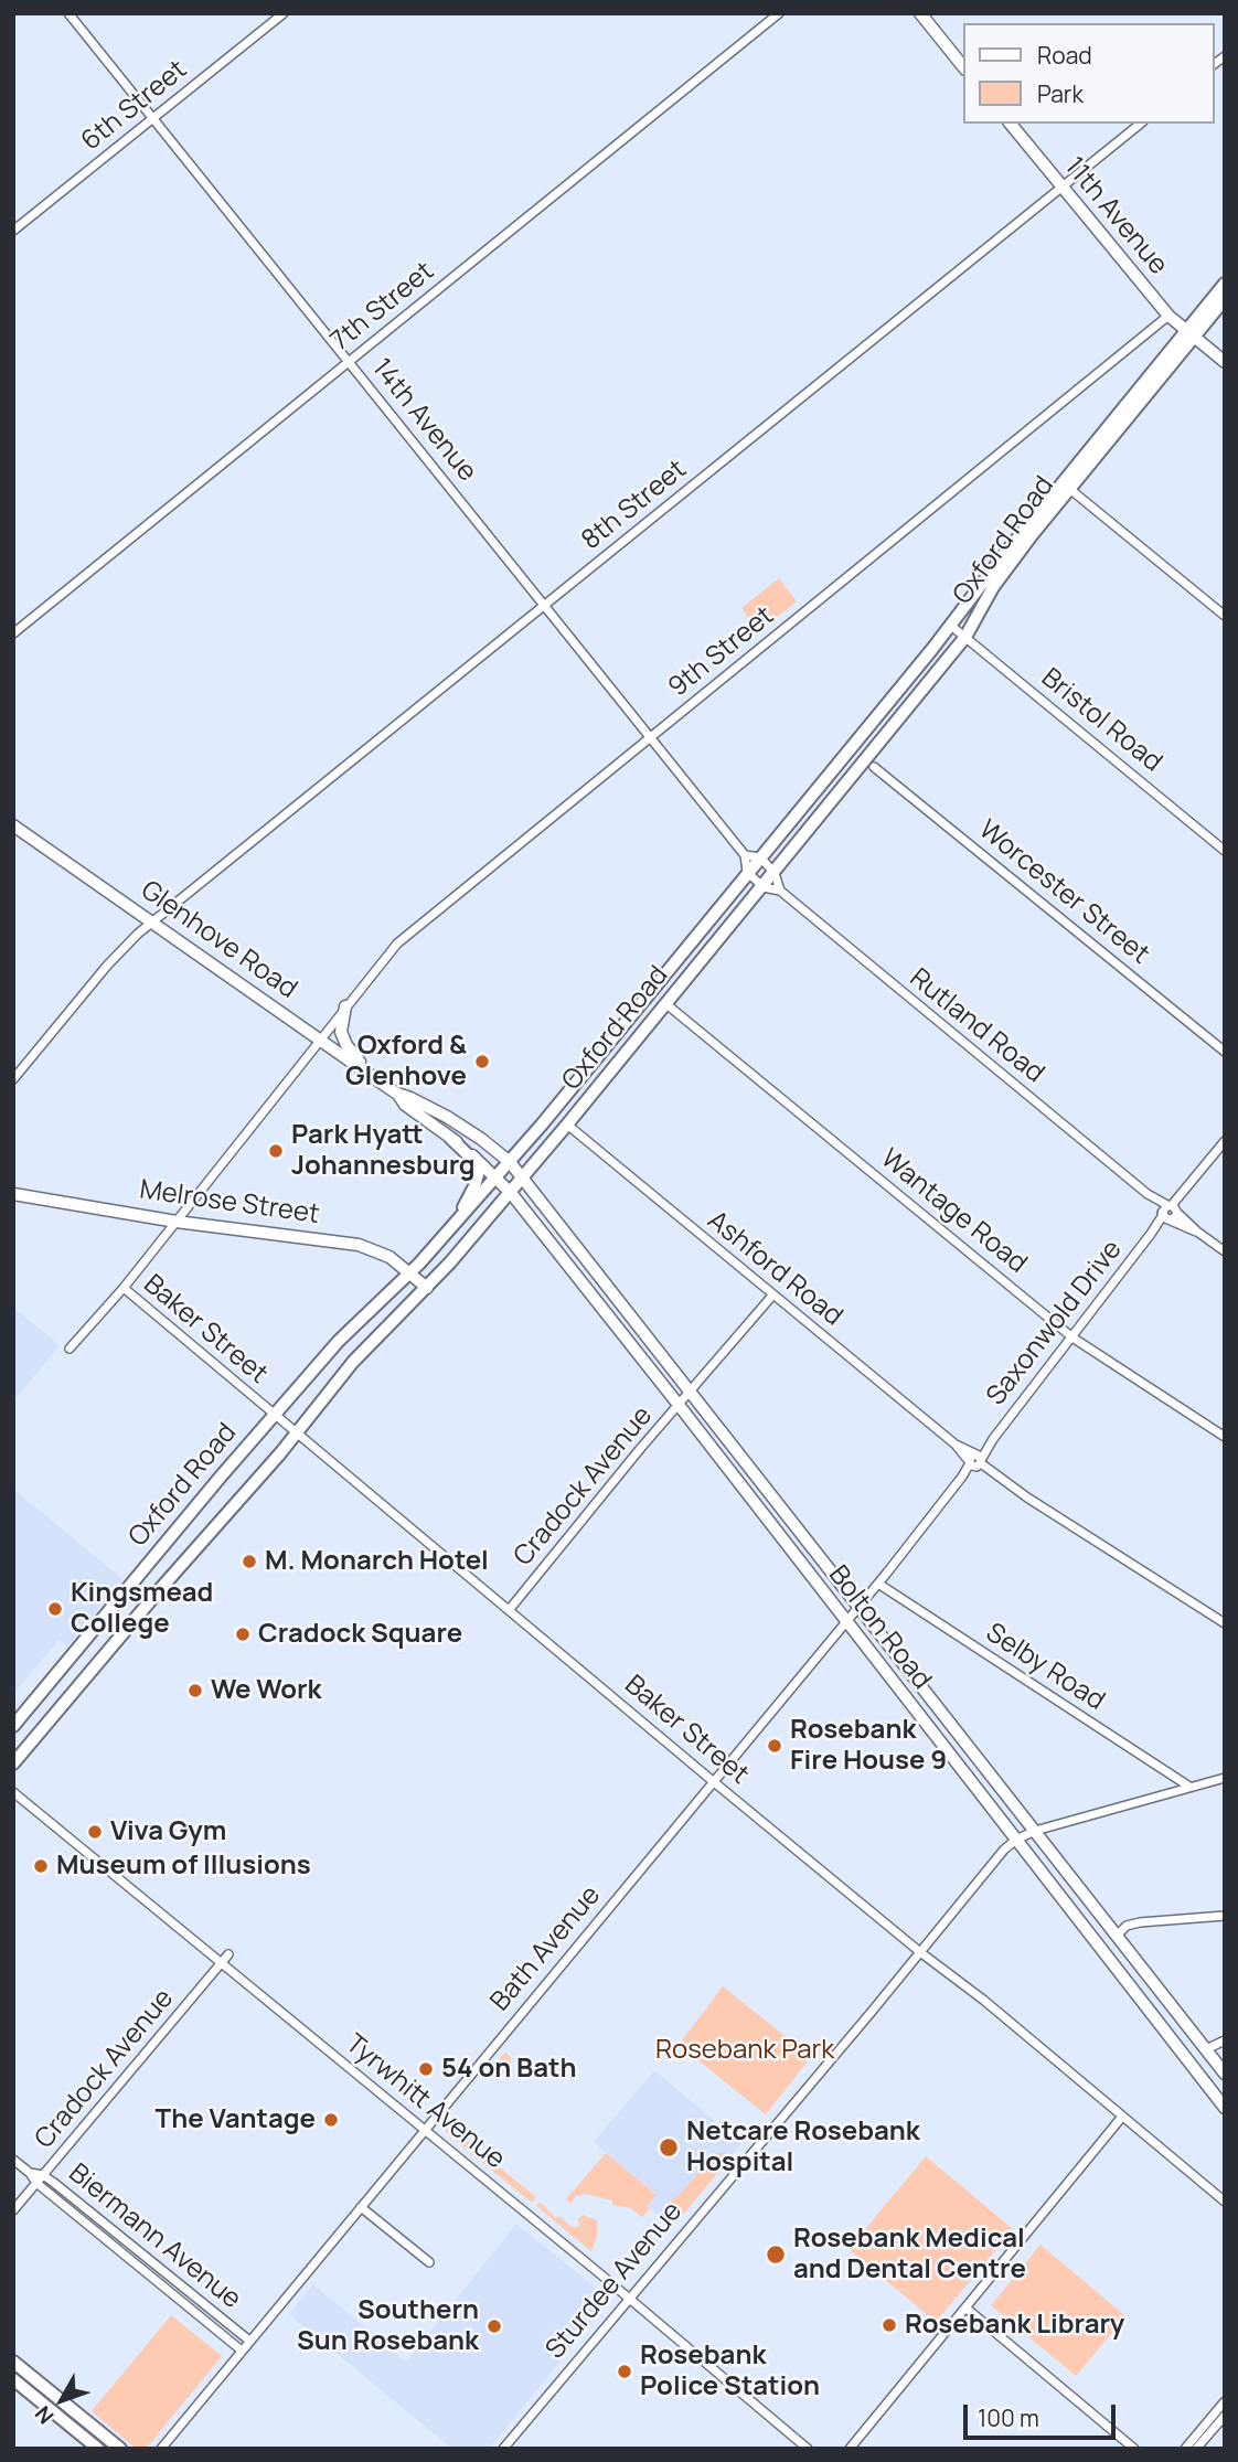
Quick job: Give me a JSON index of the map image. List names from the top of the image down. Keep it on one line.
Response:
{"streets":{"main road":["11th Avenue","Oxford Road","Glenhove Road","Melrose Street","Bolton Road"],"street":["6th Street","7th Street","14th Avenue","8th Street","9th Street","Bristol Road","Worcester Street","Rutland Road","Wantage Road","Ashford Road","Saxonwold Drive","Baker Street","Cradock Avenue","Selby Road","Bath Avenue","Tyrwhitt Avenue","Biermann Avenue","Sturdee Avenue"]},"crossings":[["6th Street","14th Avenue"],["11th Avenue","8th Street"],["11th Avenue","Oxford Road"],["11th Avenue","9th Street"],["7th Street","14th Avenue"],["14th Avenue","8th Street"],["14th Avenue","9th Street"],["8th Street","Glenhove Road"],["Oxford Road","Bristol Road"],["Oxford Road","Glenhove Road"],["Oxford Road","Melrose Street"],["Oxford Road","Wantage Road"],["Oxford Road","Ashford Road"],["Oxford Road","Baker Street"],["Oxford Road","Bolton Road"],["9th Street","Glenhove Road"],["9th Street","Melrose Street"],["9th Street","Baker Street"],["Glenhove Road","Bolton Road"],["Rutland Road","Saxonwold Drive"],["Wantage Road","Saxonwold Drive"],["Ashford Road","Saxonwold Drive"],["Ashford Road","Cradock Avenue"],["Ashford Road","Bath Avenue"],["Saxonwold Drive","Bath Avenue"],["Baker Street","Cradock Avenue"],["Baker Street","Bath Avenue"],["Baker Street","Sturdee Avenue"],["Cradock Avenue","Bolton Road"],["Cradock Avenue","Tyrwhitt Avenue"],["Cradock Avenue","Biermann Avenue"],["Bolton Road","Bath Avenue"],["Bolton Road","Sturdee Avenue"],["Selby Road","Bath Avenue"],["Selby Road","Sturdee Avenue"],["Bath Avenue","Tyrwhitt Avenue"],["Bath Avenue","Biermann Avenue"],["Tyrwhitt Avenue","Sturdee Avenue"]],"parks":["Rosebank Park"],"places":["Oxford & Glenhove","Park Hyatt Johannesburg","M. Monarch Hotel","Kingsmead College","Cradock Square","We Work","Rosebank Fire House 9","Viva Gym","Museum of Illusions","54 on Bath","The Vantage","Netcare Rosebank Hospital","Rosebank Medical and Dental Centre","Rosebank Library","Southern Sun Rosebank","Rosebank Police Station"],"legend":["Road","Park"],"scale_bar":"100 m","north":"bottom left"}
